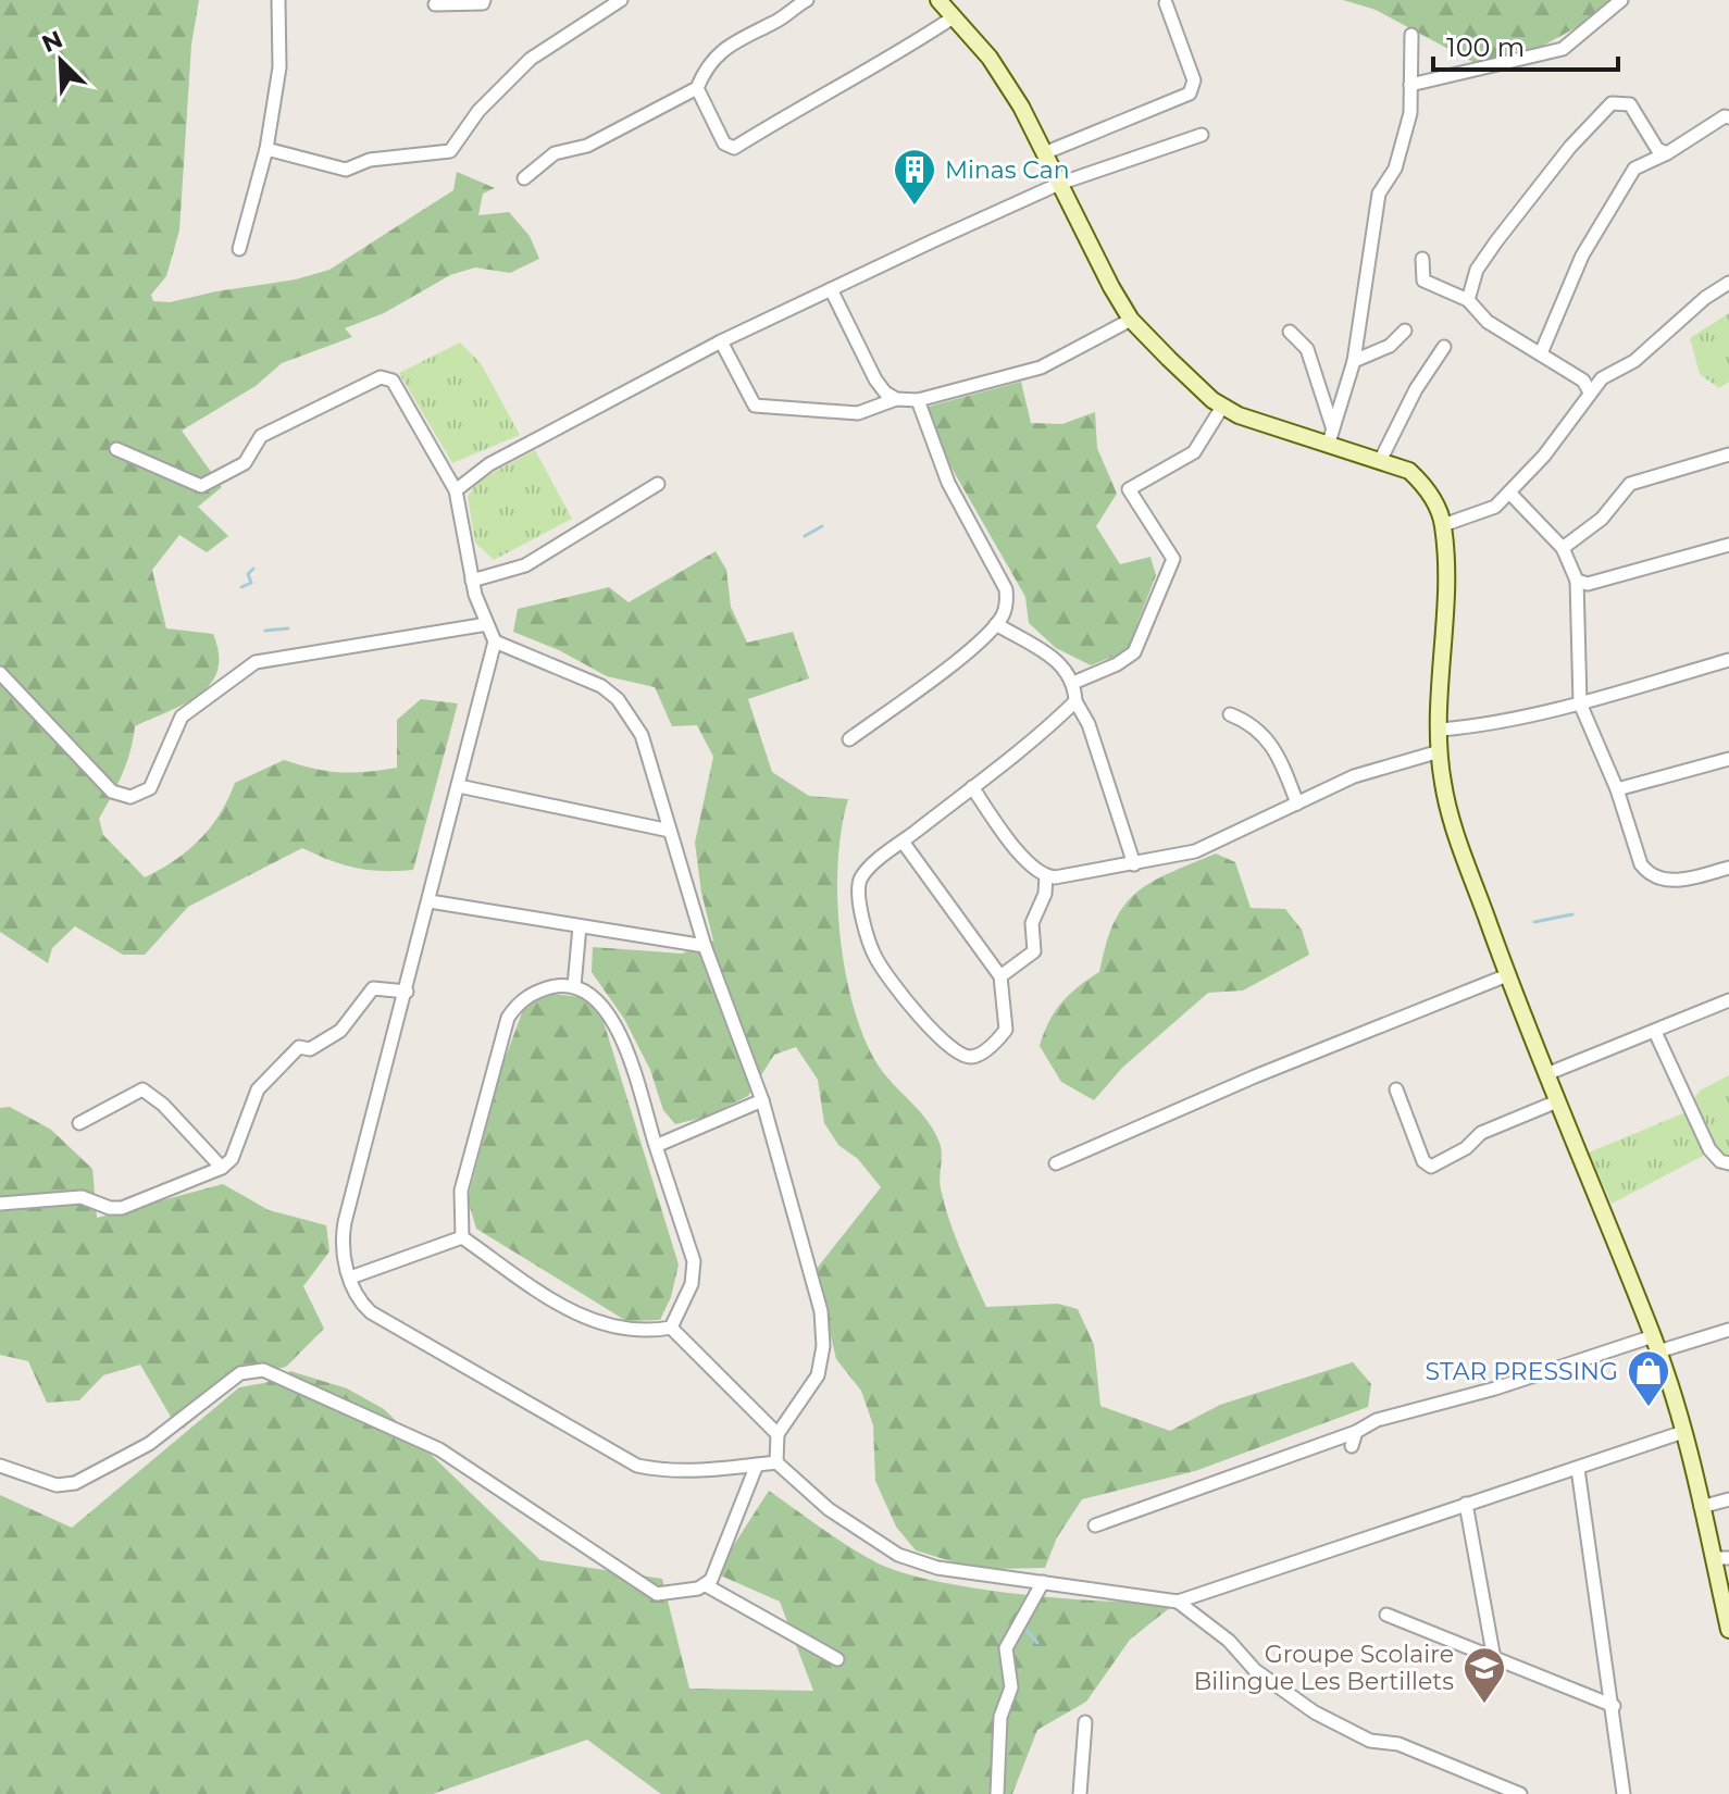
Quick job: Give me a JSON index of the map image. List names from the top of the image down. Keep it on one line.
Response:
{"places":{"building":["Minas Can"],"shop":["STAR PRESSING"],"school or university":["Groupe Scolaire Bilingue Les Bertillets"]},"scale_bar":"100 m","north":"top left"}
